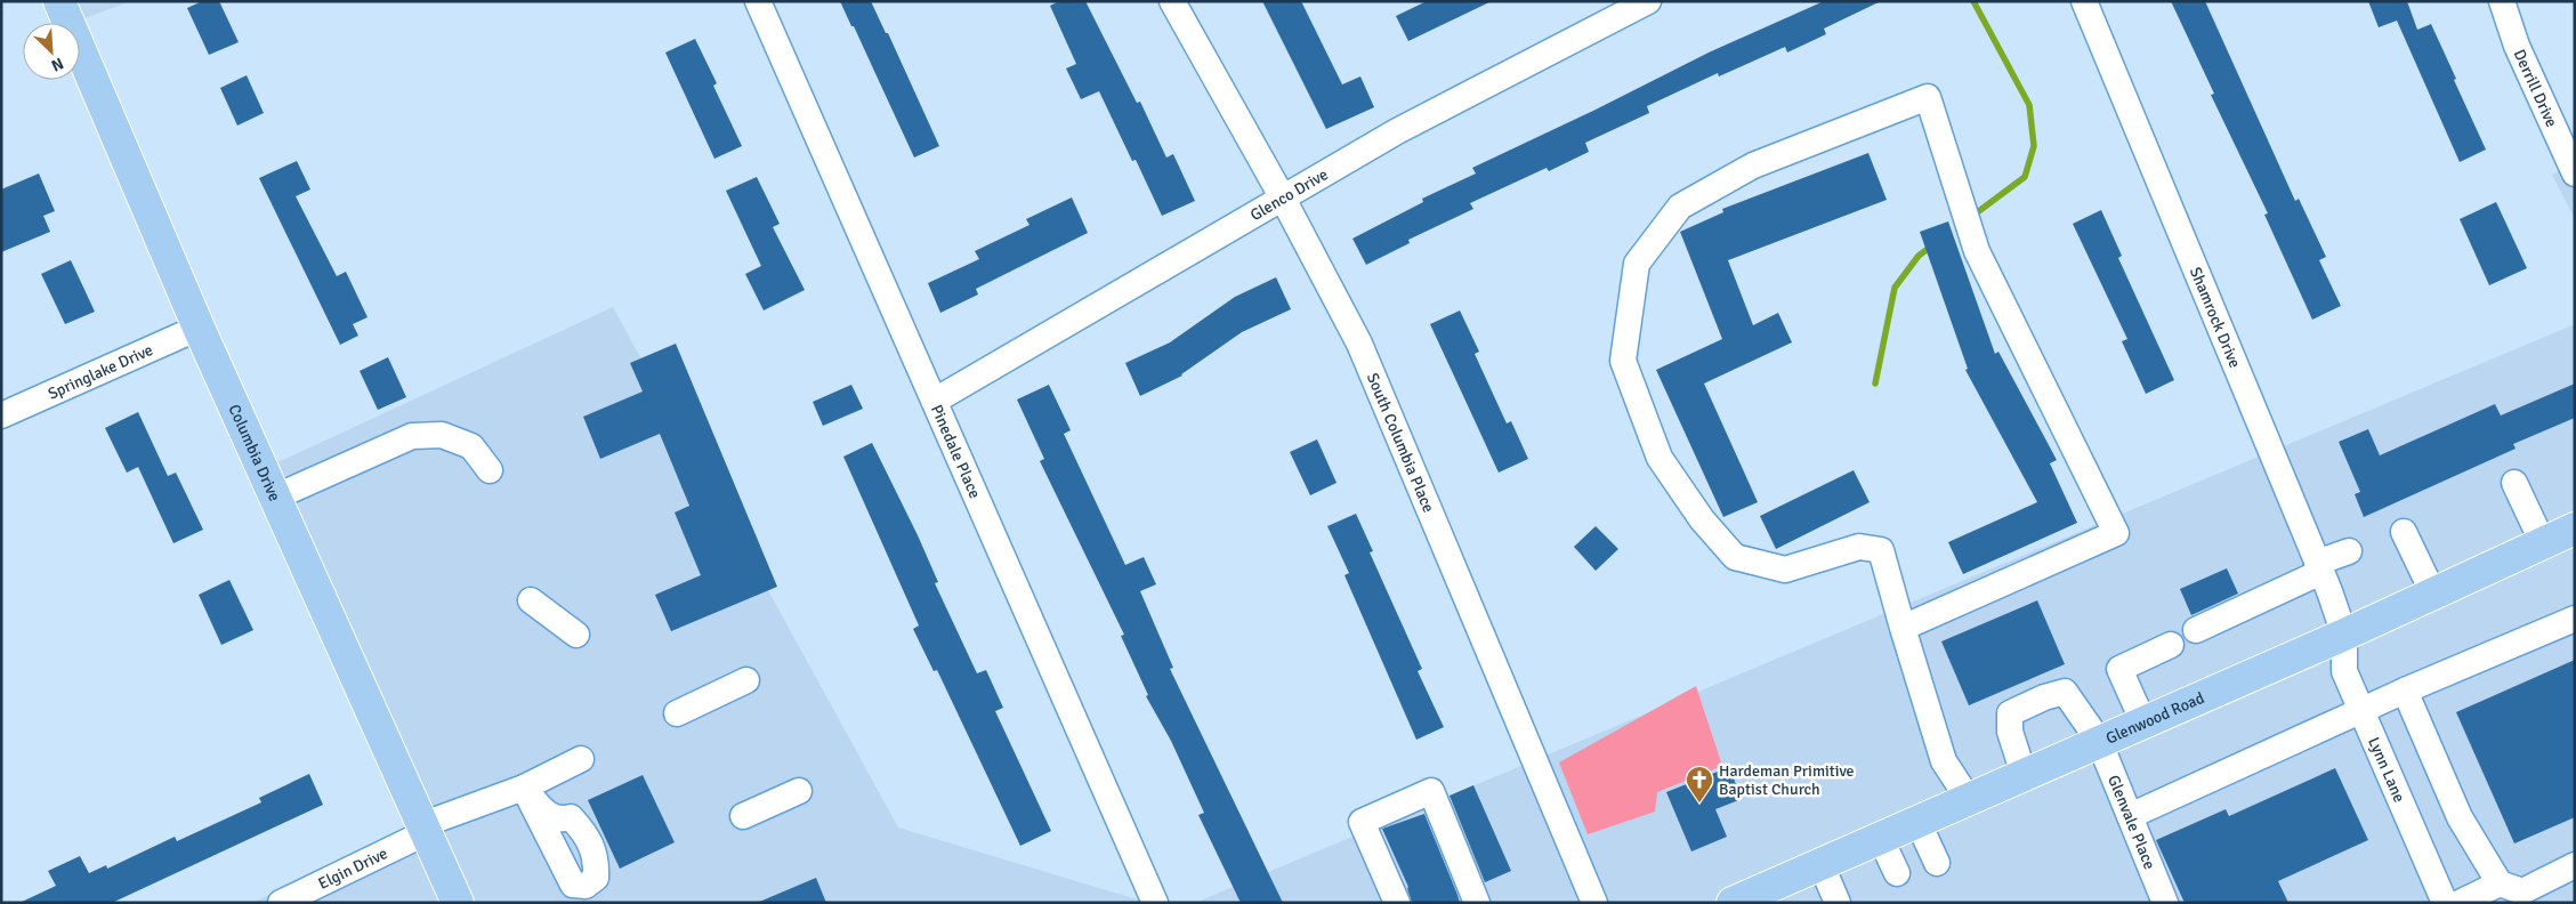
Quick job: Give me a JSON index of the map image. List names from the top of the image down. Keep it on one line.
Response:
{"streets":{"main road":["Columbia Drive","Glenwood Road"],"street":["Derrill Drive","Glenco Drive","Shamrock Drive","Springlake Drive","South Columbia Place","Pinedale Place","Lynn Lane","Glenvale Place","Elgin Drive"]},"crossings":[["Glenco Drive","South Columbia Place"],["Glenco Drive","Pinedale Place"],["Shamrock Drive","Glenwood Road"],["Shamrock Drive","Lynn Lane"],["Springlake Drive","Columbia Drive"],["Columbia Drive","Elgin Drive"],["Glenwood Road","Lynn Lane"],["Glenwood Road","Glenvale Place"]],"places":{"church":["Hardeman Primitive Baptist Church"]},"north":"bottom right"}
